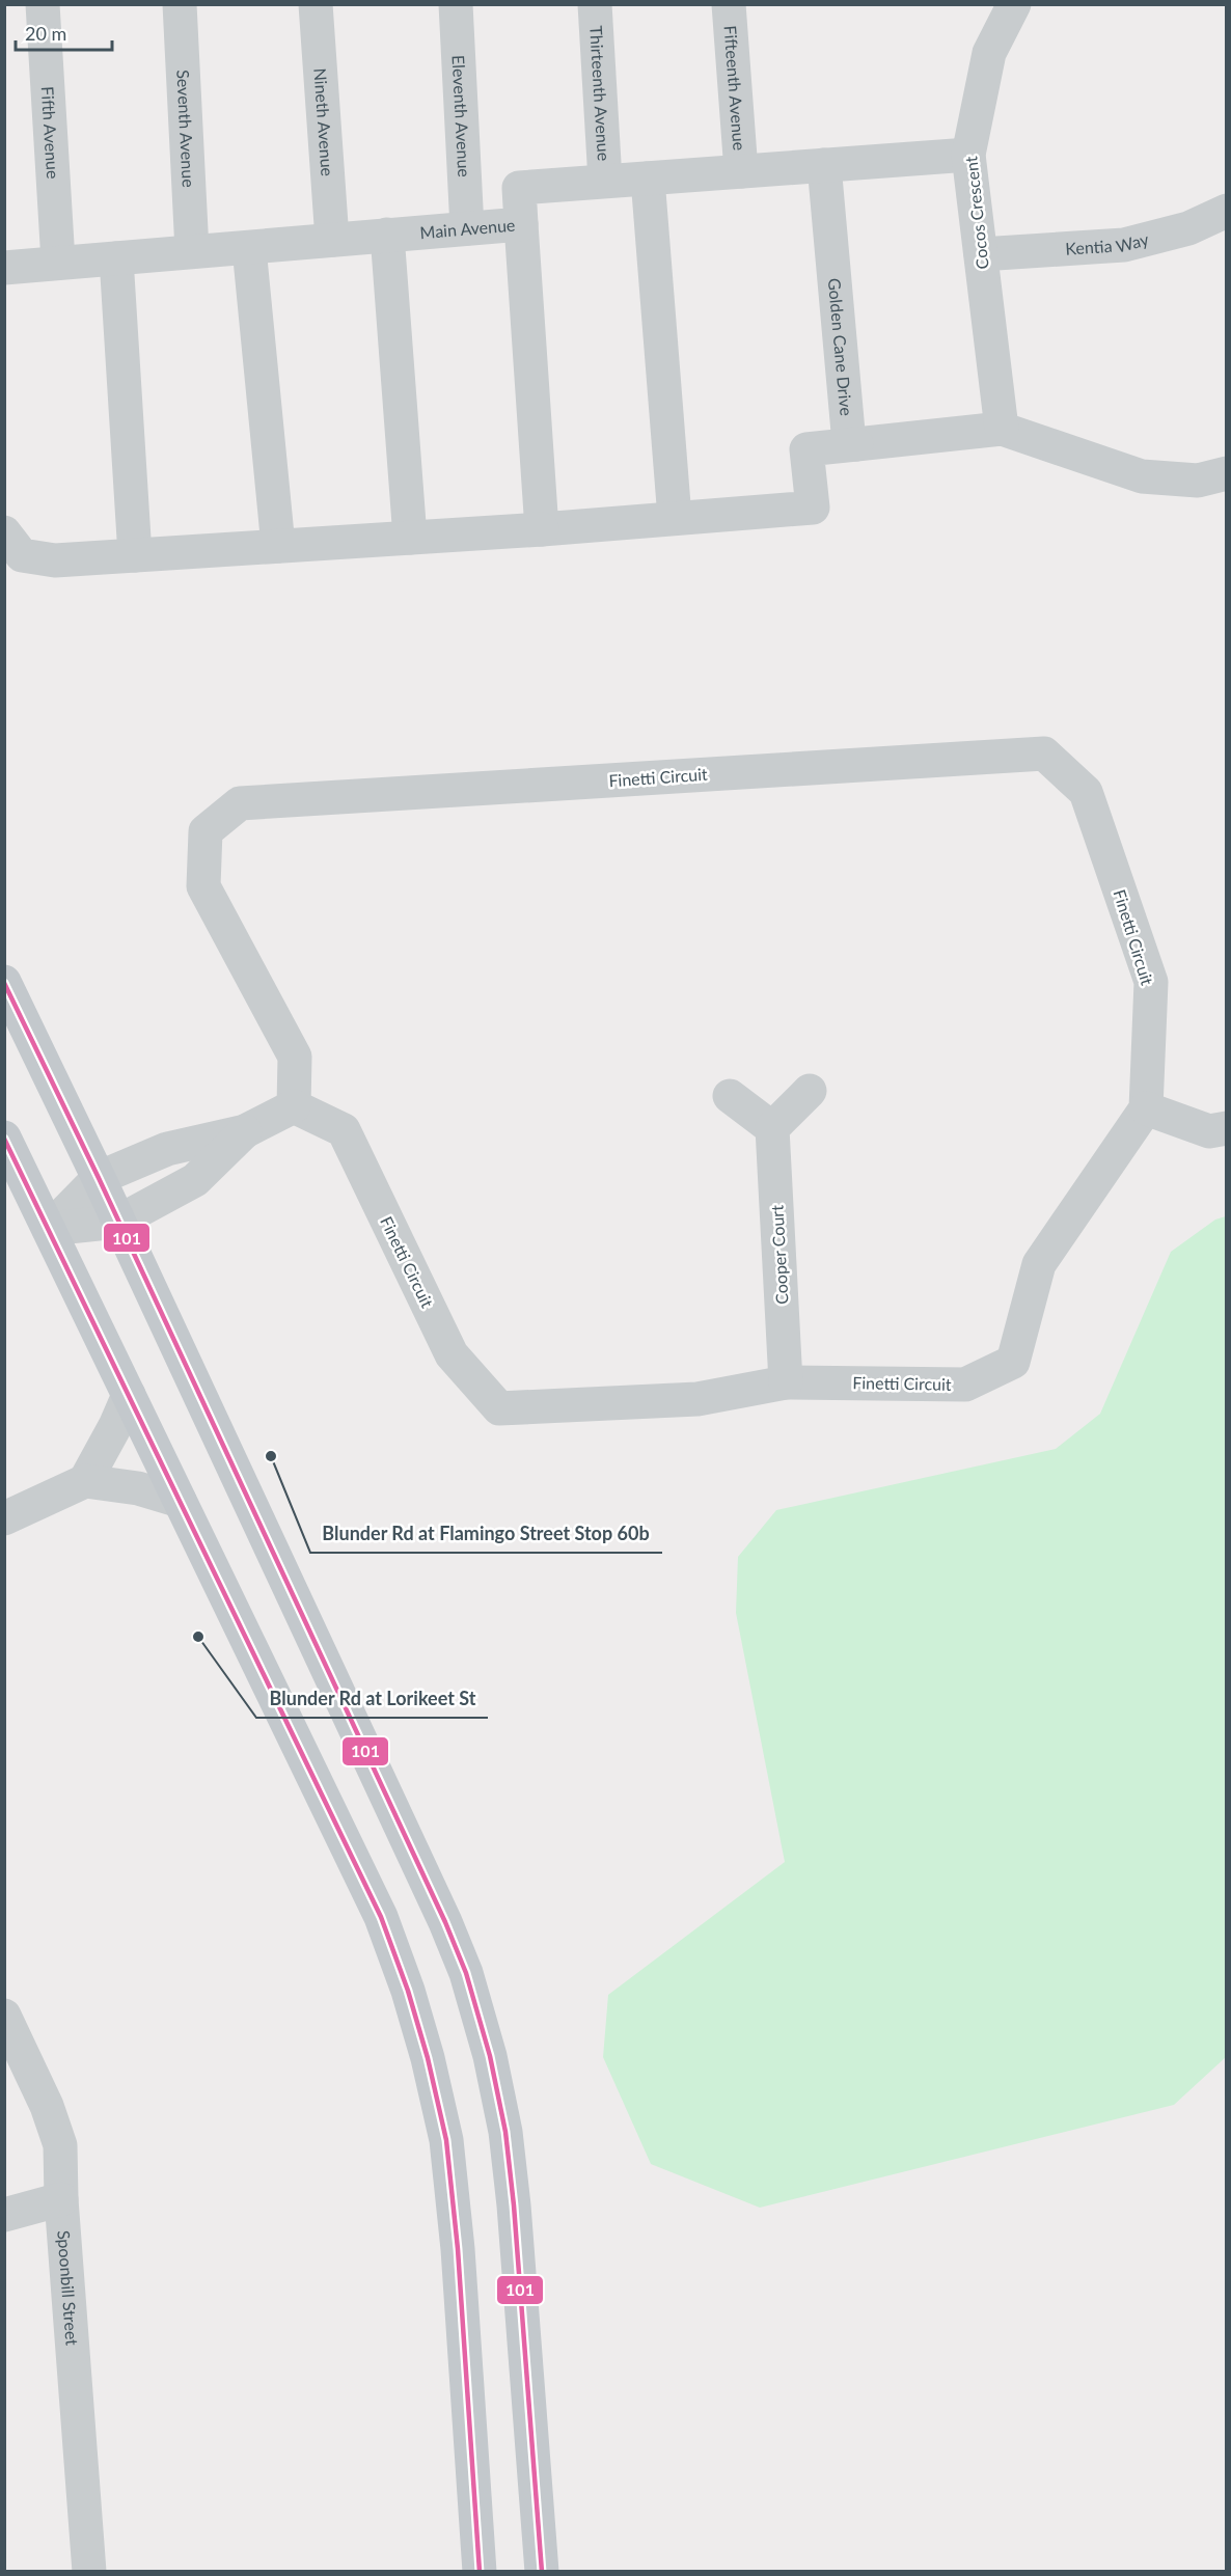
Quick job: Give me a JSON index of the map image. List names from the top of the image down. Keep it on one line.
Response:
{"streets":{"street":["Fifteenth Avenue","Thirteenth Avenue","Eleventh Avenue","Nineth Avenue","Seventh Avenue","Fifth Avenue","Cocos Crescent","Main Avenue","Kentia Way","Golden Cane Drive","Finetti Circuit","Cooper Court","Spoonbill Street"]},"crossings":[["Fifteenth Avenue","Main Avenue"],["Thirteenth Avenue","Main Avenue"],["Eleventh Avenue","Main Avenue"],["Nineth Avenue","Main Avenue"],["Seventh Avenue","Main Avenue"],["Fifth Avenue","Main Avenue"],["Cocos Crescent","Main Avenue"],["Cocos Crescent","Kentia Way"],["Main Avenue","Golden Cane Drive"],["Finetti Circuit","Cooper Court"]],"places":["Blunder Rd at Flamingo Street Stop 60b","Blunder Rd at Lorikeet St"],"lines":["transit line 101"],"scale_bar":"20 m"}
